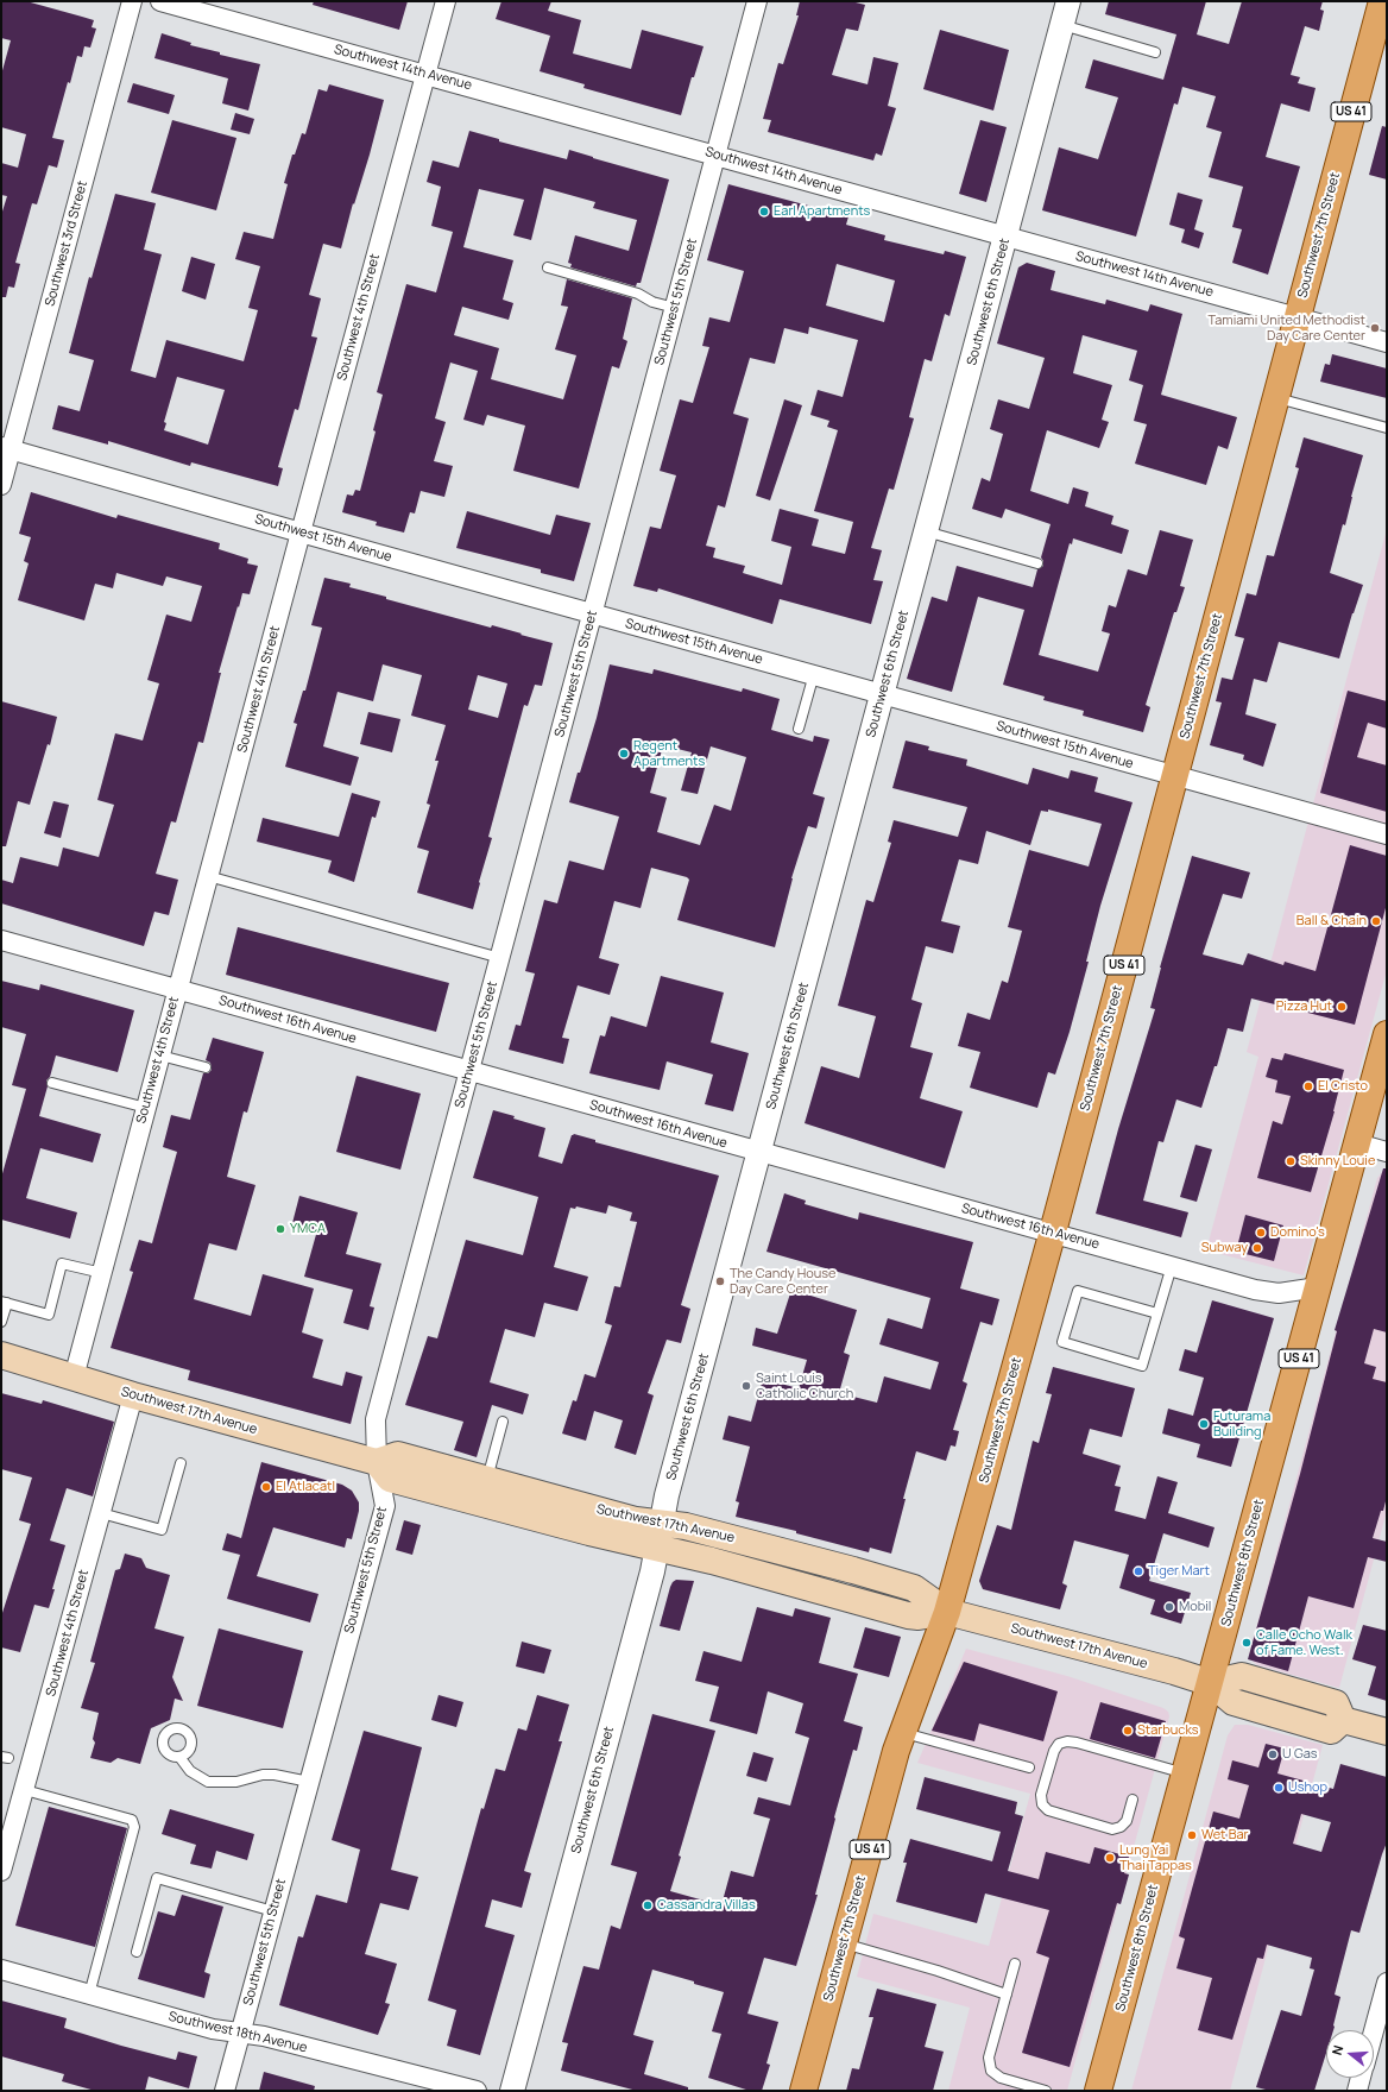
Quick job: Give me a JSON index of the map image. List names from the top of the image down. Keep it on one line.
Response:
{"streets":{"main road":["US 41","Southwest 7th Street","Southwest 17th Avenue","Southwest 8th Street"],"street":["Southwest 14th Avenue","Southwest 3rd Street","Southwest 5th Street","Southwest 6th Street","Southwest 4th Street","Southwest 15th Avenue","Southwest 16th Avenue","Southwest 18th Avenue"]},"crossings":[["Southwest 14th Avenue","Southwest 7th Street"],["Southwest 14th Avenue","Southwest 5th Street"],["Southwest 14th Avenue","Southwest 6th Street"],["Southwest 14th Avenue","Southwest 4th Street"],["Southwest 7th Street","Southwest 15th Avenue"],["Southwest 7th Street","Southwest 16th Avenue"],["Southwest 7th Street","Southwest 17th Avenue"],["Southwest 3rd Street","Southwest 15th Avenue"],["Southwest 5th Street","Southwest 15th Avenue"],["Southwest 5th Street","Southwest 16th Avenue"],["Southwest 5th Street","Southwest 17th Avenue"],["Southwest 5th Street","Southwest 18th Avenue"],["Southwest 6th Street","Southwest 15th Avenue"],["Southwest 6th Street","Southwest 16th Avenue"],["Southwest 6th Street","Southwest 17th Avenue"],["Southwest 4th Street","Southwest 15th Avenue"],["Southwest 4th Street","Southwest 16th Avenue"],["Southwest 4th Street","Southwest 17th Avenue"],["Southwest 16th Avenue","Southwest 8th Street"],["Southwest 17th Avenue","Southwest 8th Street"]],"places":["Earl Apartments","Tamiami United Methodist Day Care Center","Regent Apartments","Ball & Chain","Pizza Hut","El Cristo","Skinny Louie","YMCA","Domino's","Subway","The Candy House Day Care Center","Saint Louis Catholic Church","Futurama Building","El Atlacatl","Tiger Mart","Mobil","Calle Ocho Walk of Fame. West.","Starbucks","U Gas","Ushop","Wet Bar","Lung Yai Thai Tappas","Cassandra Villas"],"north":"left"}
